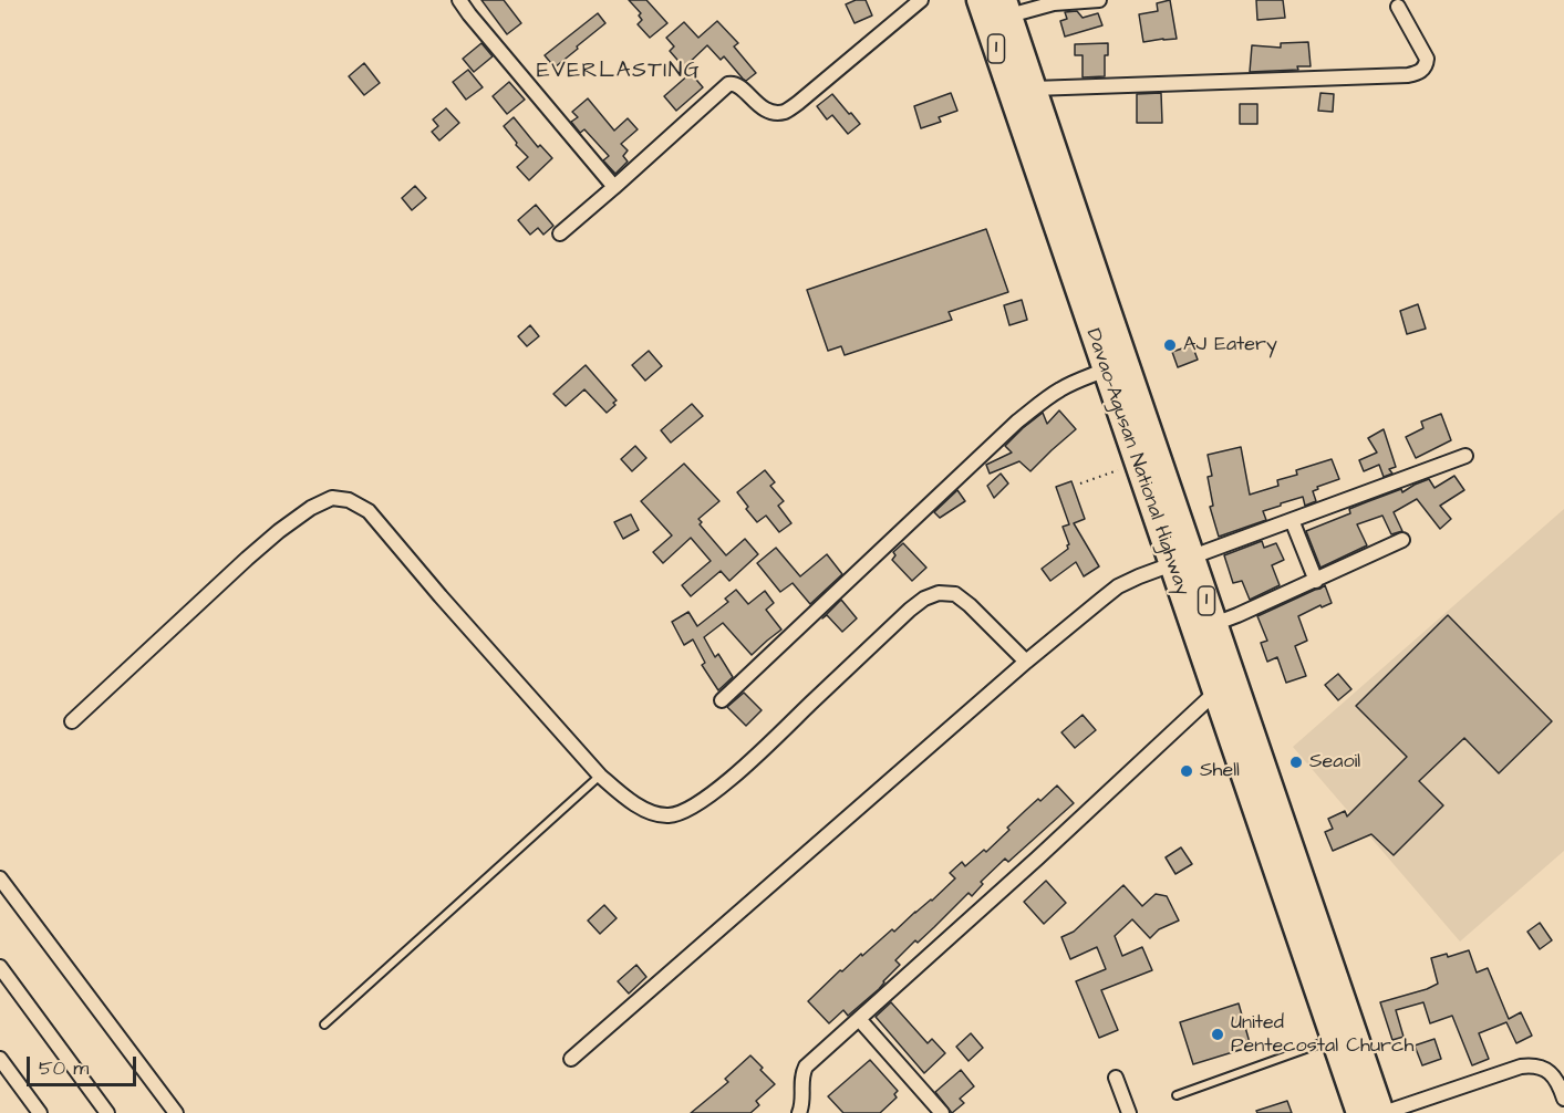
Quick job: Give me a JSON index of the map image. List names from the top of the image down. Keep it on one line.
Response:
{"streets":{"highway":["1","Davao-Agusan National Highway"]},"districts":["EVERLASTING"],"places":["AJ Eatery","Seaoil","Shell","United Pentecostal Church"],"scale_bar":"50 m"}
